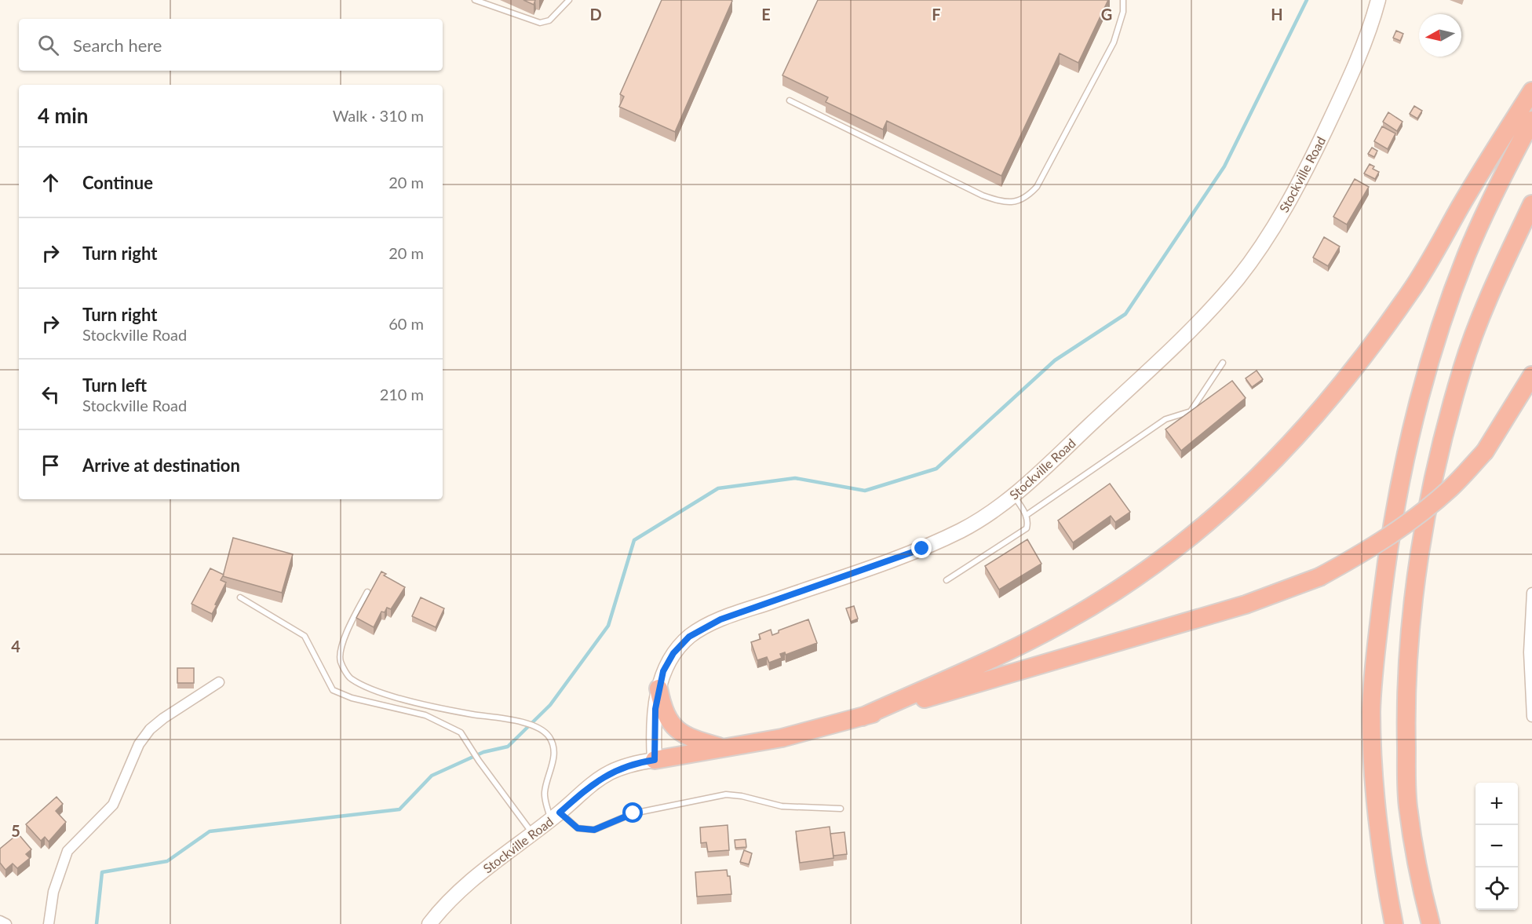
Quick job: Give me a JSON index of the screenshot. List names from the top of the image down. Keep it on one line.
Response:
{"streets":{"street":["Stockville Road"]},"north":"left","page":{"search":"Search here","heading":["4 min","Walk · 310 m"],"list":[["Continue","20 m"],["Turn right","20 m"],["Turn right","Stockville Road","60 m"],["Turn left","Stockville Road","210 m"],"Arrive at destination"],"map_buttons":["+","−"]},"grid":{"columns":["D","E","F","G","H"],"rows":["4","5"]}}
